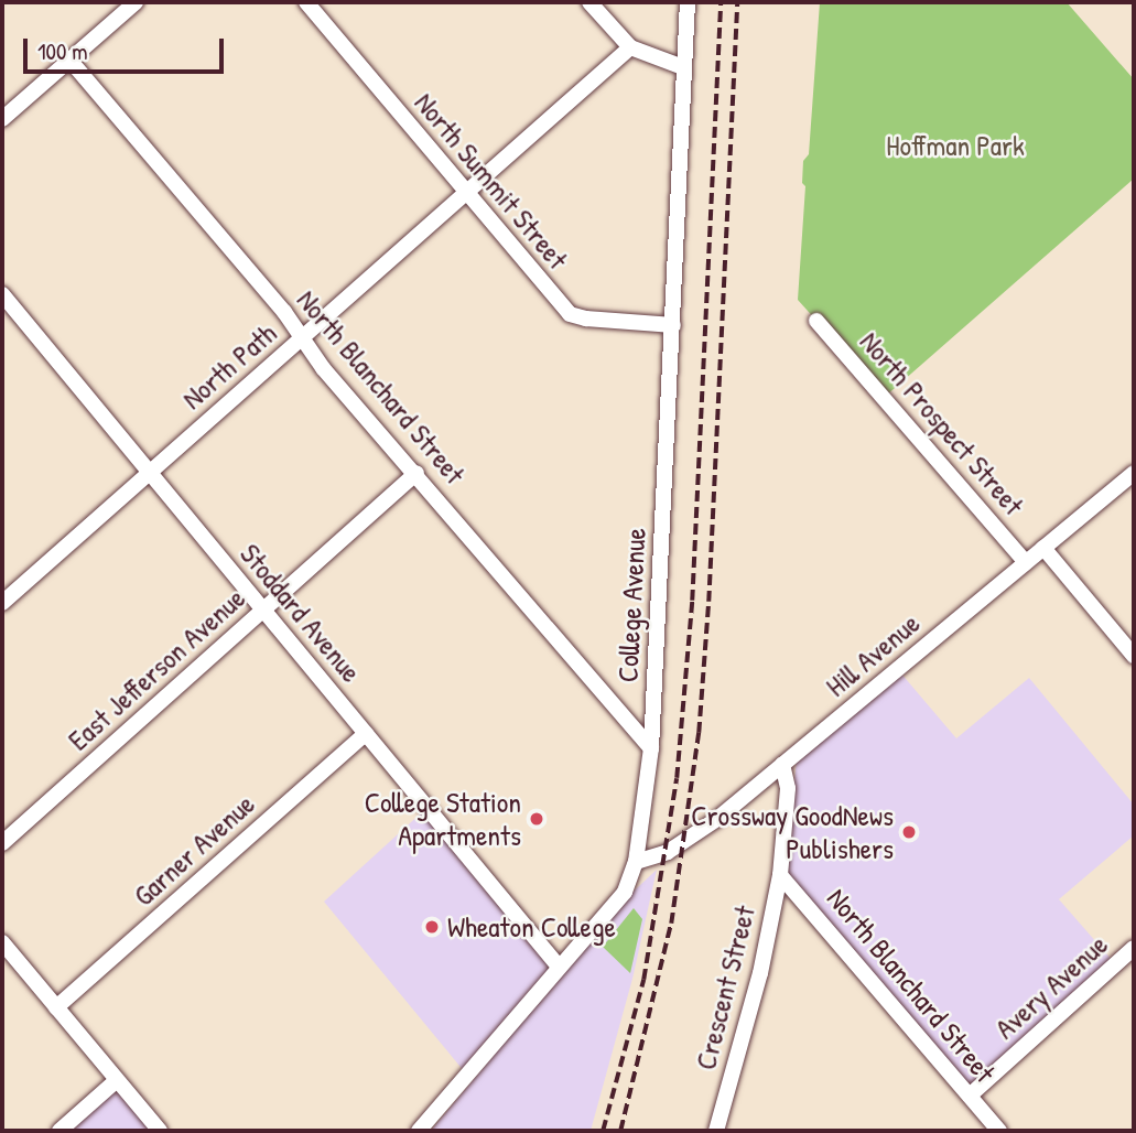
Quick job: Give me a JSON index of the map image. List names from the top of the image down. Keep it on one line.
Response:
{"streets":{"street":["North Summit Street","North Path","North Blanchard Street","North Prospect Street","College Avenue","Stoddard Avenue","Hill Avenue","East Jefferson Avenue","Garner Avenue","Avery Avenue","Crescent Street"]},"crossings":[["North Summit Street","North Path"],["North Summit Street","College Avenue"],["North Path","North Blanchard Street"],["North Path","Stoddard Avenue"],["North Blanchard Street","College Avenue"],["North Blanchard Street","East Jefferson Avenue"],["North Blanchard Street","Avery Avenue"],["North Blanchard Street","Crescent Street"],["North Prospect Street","Hill Avenue"],["College Avenue","Stoddard Avenue"],["College Avenue","Hill Avenue"],["Stoddard Avenue","East Jefferson Avenue"],["Stoddard Avenue","Garner Avenue"],["Hill Avenue","Crescent Street"]],"parks":["Hoffman Park"],"places":["College Station Apartments","Crossway GoodNews Publishers","Wheaton College"],"scale_bar":"100 m"}
